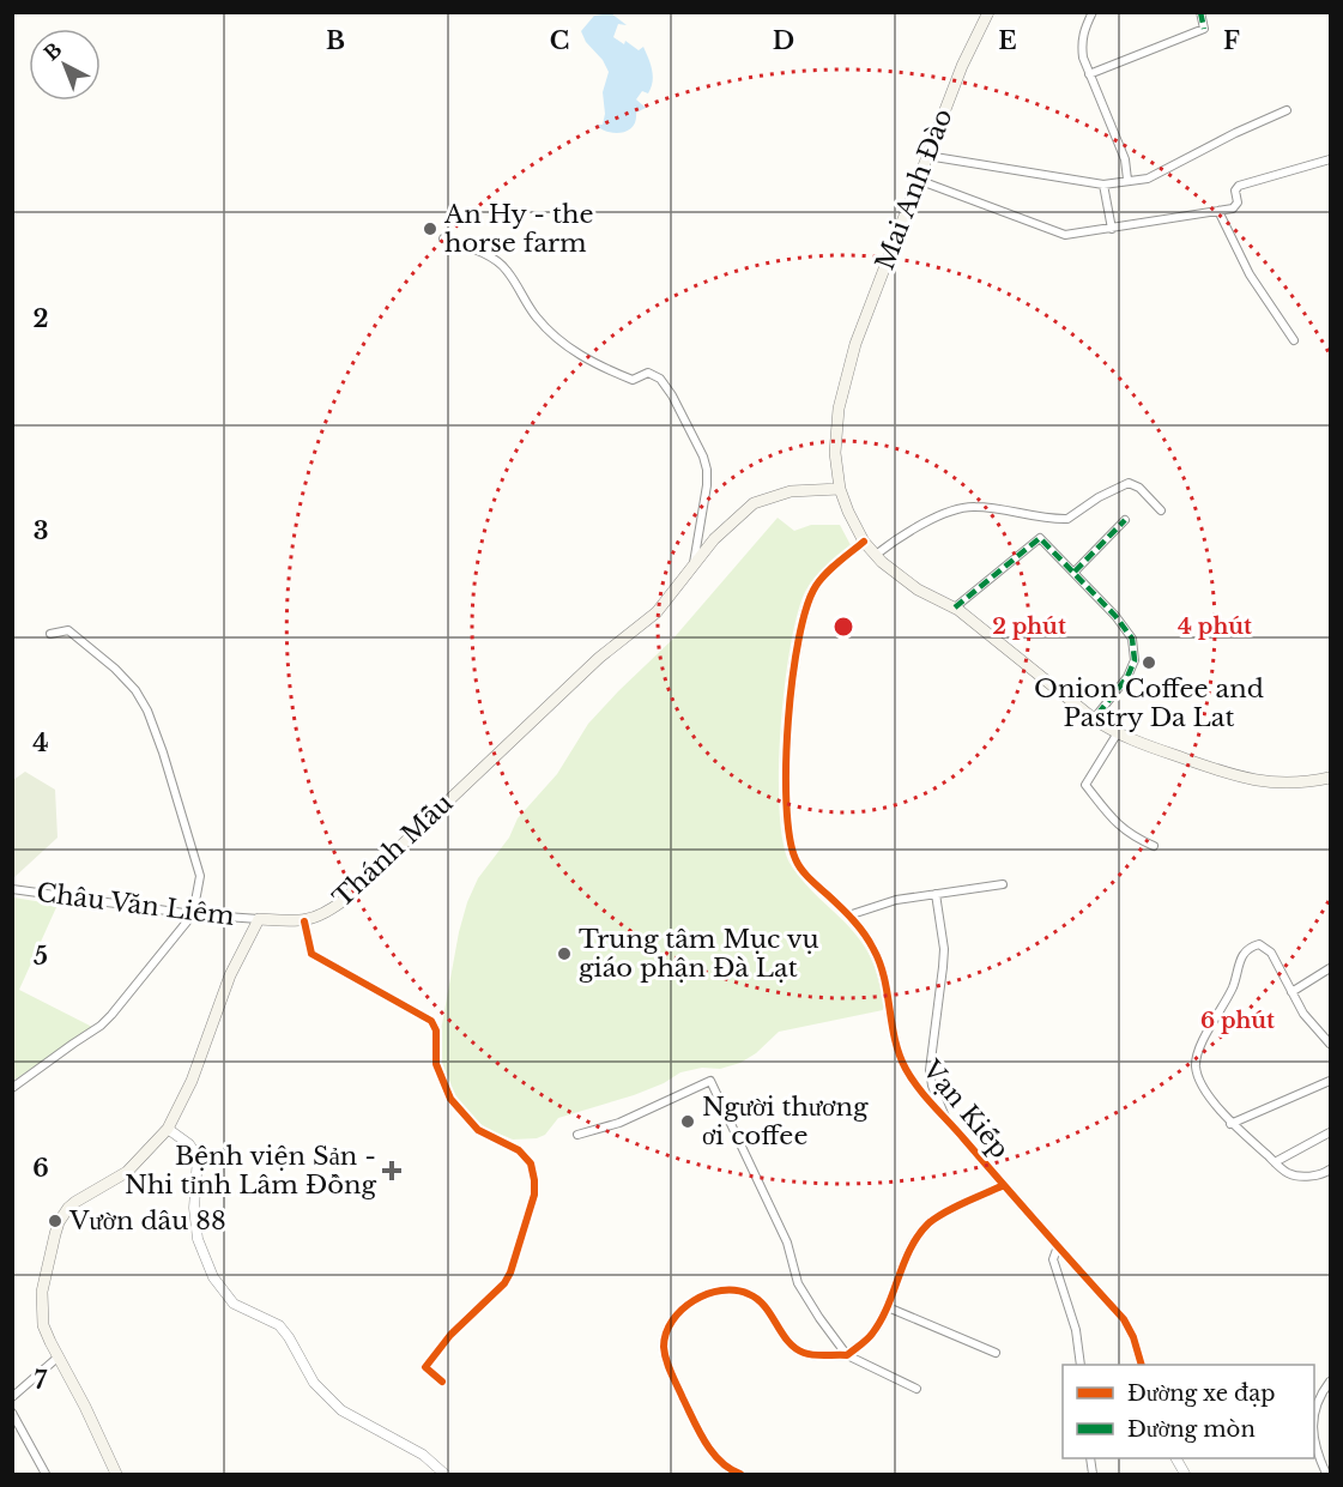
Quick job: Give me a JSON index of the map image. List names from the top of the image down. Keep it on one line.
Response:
{"streets":{"main road":["Mai Anh Đào","Thánh Mẫu"],"street":["Châu Văn Liêm","Vạn Kiếp"]},"crossings":[["Mai Anh Đào","Thánh Mẫu"],["Mai Anh Đào","Vạn Kiếp"],["Thánh Mẫu","Châu Văn Liêm"]],"places":{"other":["An Hy - the horse farm","Onion Coffee and Pastry Da Lat","Trung tâm Mục vụ giáo phận Đà Lạt","Người thương ơi coffee","Vườn dâu 88"],"health":["Bệnh viện Sản - Nhi tỉnh Lâm Đồng"]},"legend":["Đường xe đạp","Đường mòn"],"north":"top left","grid":{"columns":["B","C","D","E","F"],"rows":["2","3","4","5","6","7"]},"rings":["2 phút","4 phút","6 phút"]}
